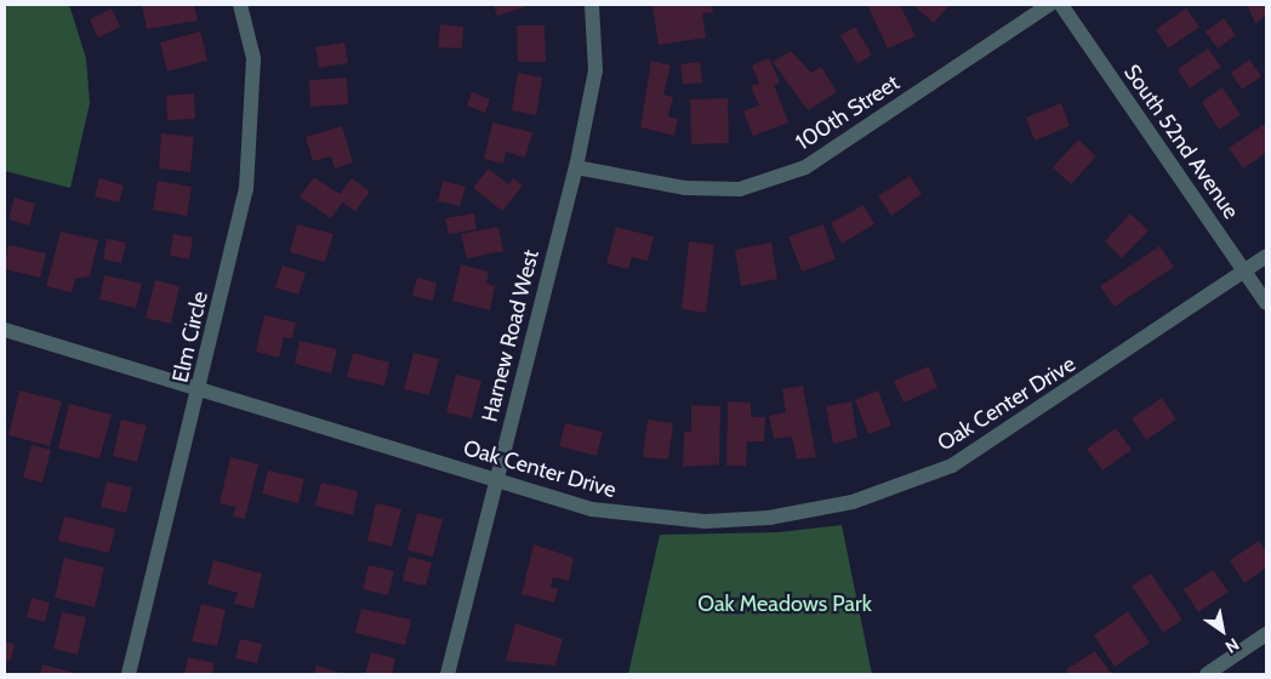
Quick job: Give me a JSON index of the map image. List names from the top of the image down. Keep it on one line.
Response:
{"streets":{"street":["100th Street","South 52nd Avenue","Harnew Road West","Elm Circle","Oak Center Drive"]},"crossings":[["100th Street","Harnew Road West"],["South 52nd Avenue","Oak Center Drive"],["Harnew Road West","Oak Center Drive"],["Elm Circle","Oak Center Drive"]],"parks":["Oak Meadows Park"],"north":"bottom right"}
